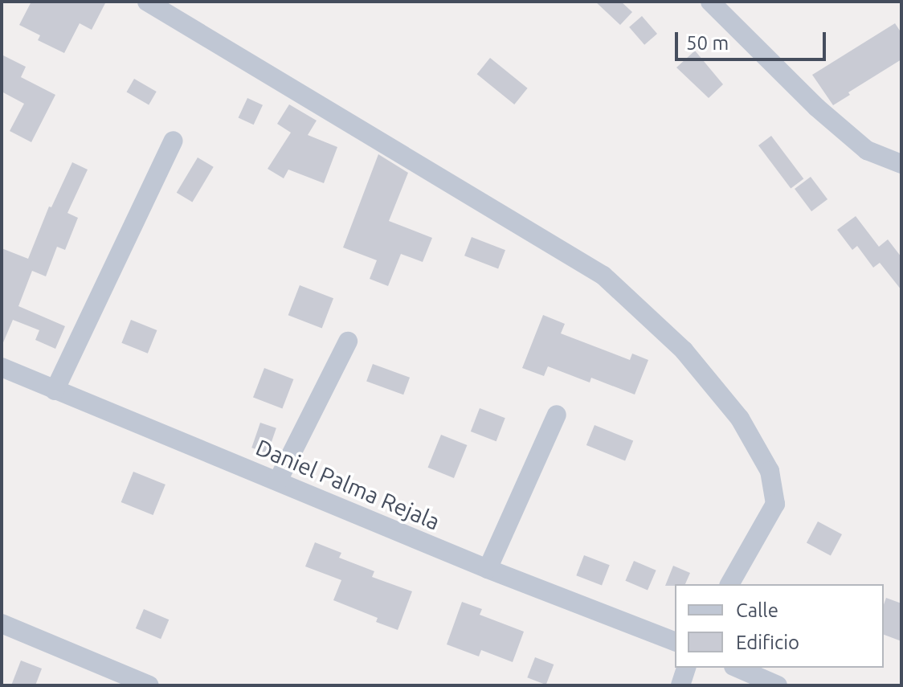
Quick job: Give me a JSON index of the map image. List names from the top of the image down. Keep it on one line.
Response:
{"streets":{"street":["Daniel Palma Rejala"]},"legend":["Calle","Edificio"],"scale_bar":"50 m"}
